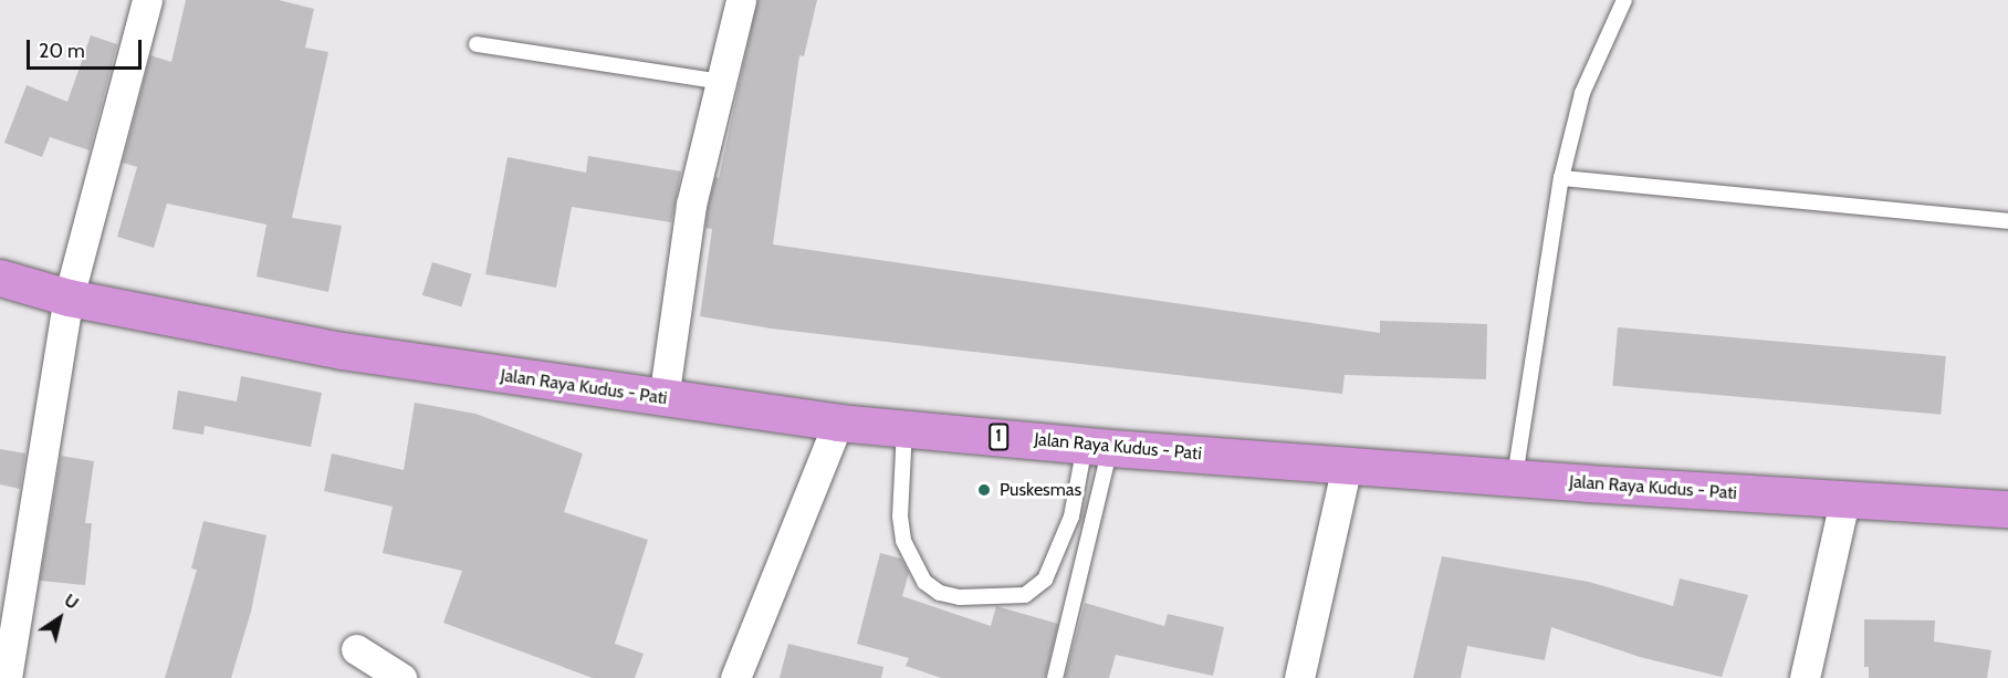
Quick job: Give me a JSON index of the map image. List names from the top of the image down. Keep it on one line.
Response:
{"streets":{"highway":["Jalan Raya Kudus - Pati","1"]},"places":["Puskesmas"],"scale_bar":"20 m","north":"top right"}
